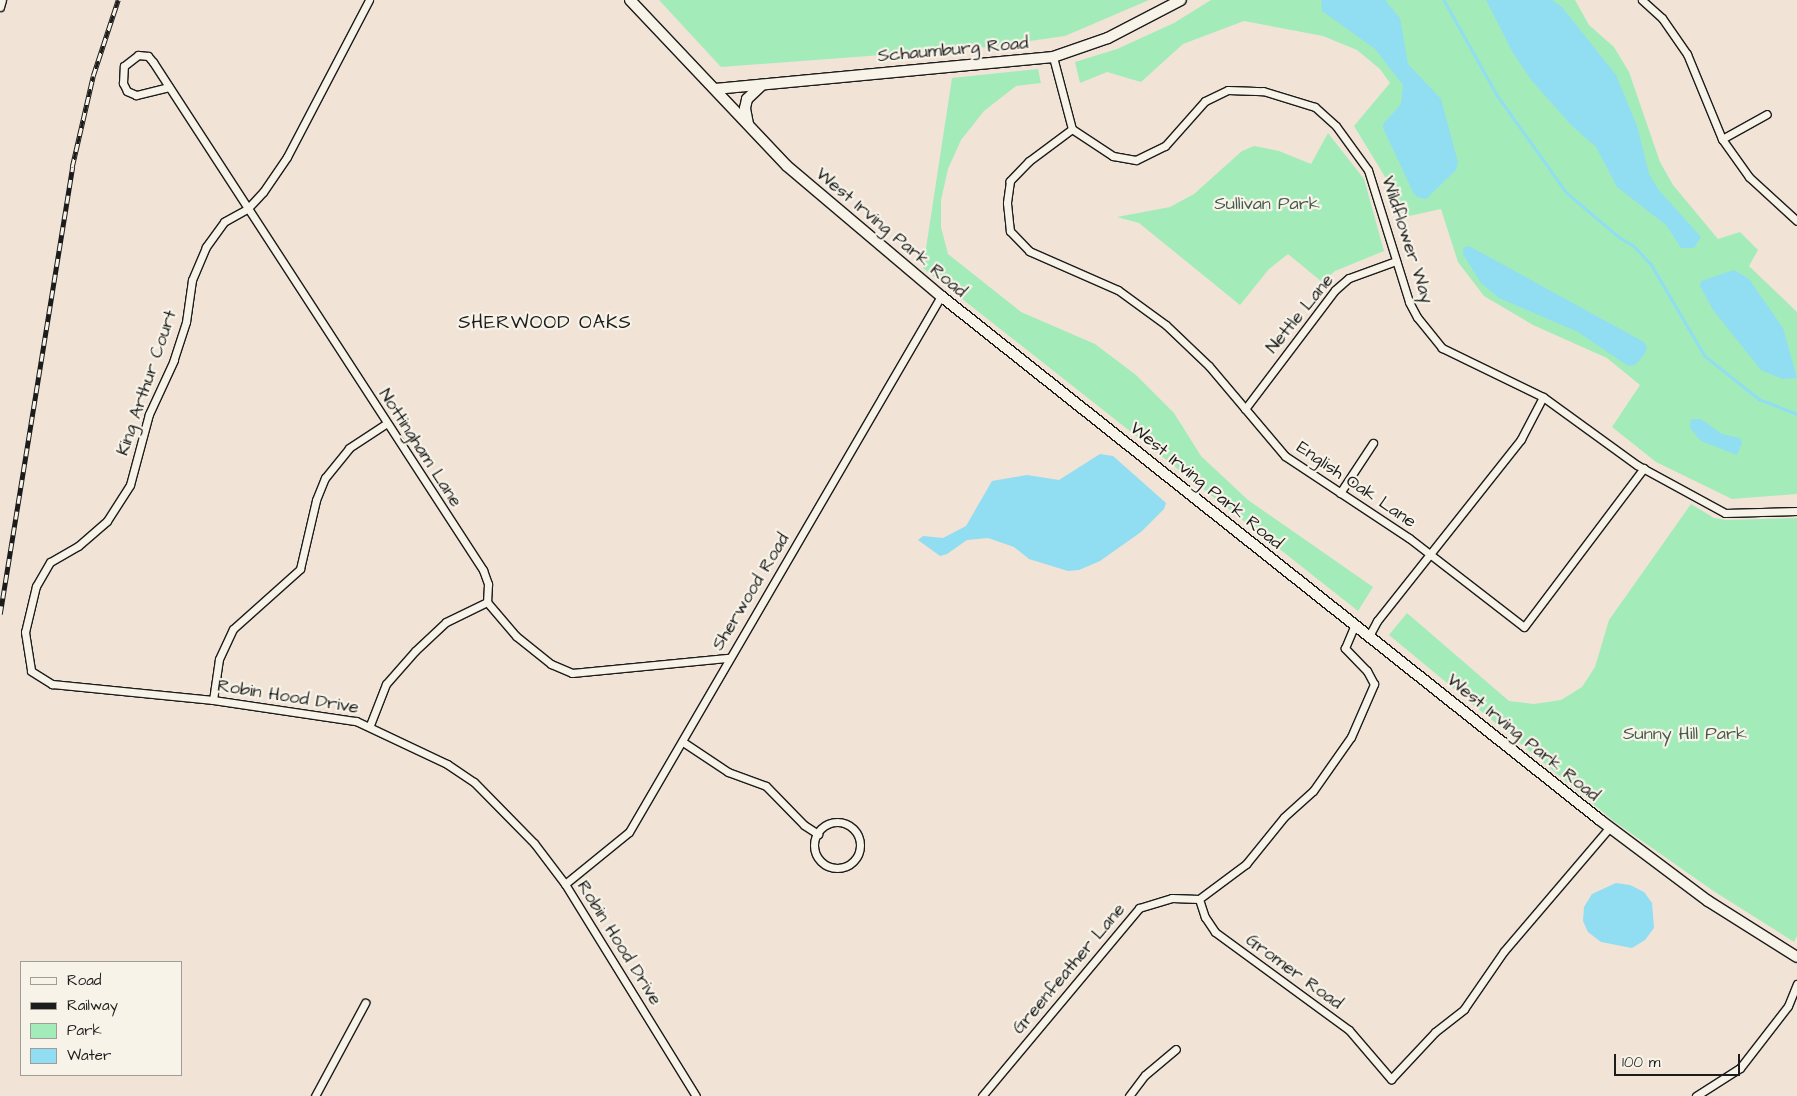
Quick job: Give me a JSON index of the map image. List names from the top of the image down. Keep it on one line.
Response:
{"streets":{"main road":["Schaumburg Road","West Irving Park Road"],"street":["Wildflower Way","Nettle Lane","King Arthur Court","Nottingham Lane","English Oak Lane","Sherwood Road","Robin Hood Drive","Greenfeather Lane","Gromer Road"]},"crossings":[["Schaumburg Road","West Irving Park Road"],["West Irving Park Road","Sherwood Road"],["West Irving Park Road","Gromer Road"],["Wildflower Way","Nettle Lane"],["Wildflower Way","English Oak Lane"],["Nettle Lane","English Oak Lane"],["King Arthur Court","Nottingham Lane"],["King Arthur Court","Robin Hood Drive"],["Sherwood Road","Robin Hood Drive"],["Greenfeather Lane","Gromer Road"]],"districts":["SHERWOOD OAKS"],"parks":["Sullivan Park","Sunny Hill Park"],"legend":["Road","Railway","Park","Water"],"scale_bar":"100 m"}
